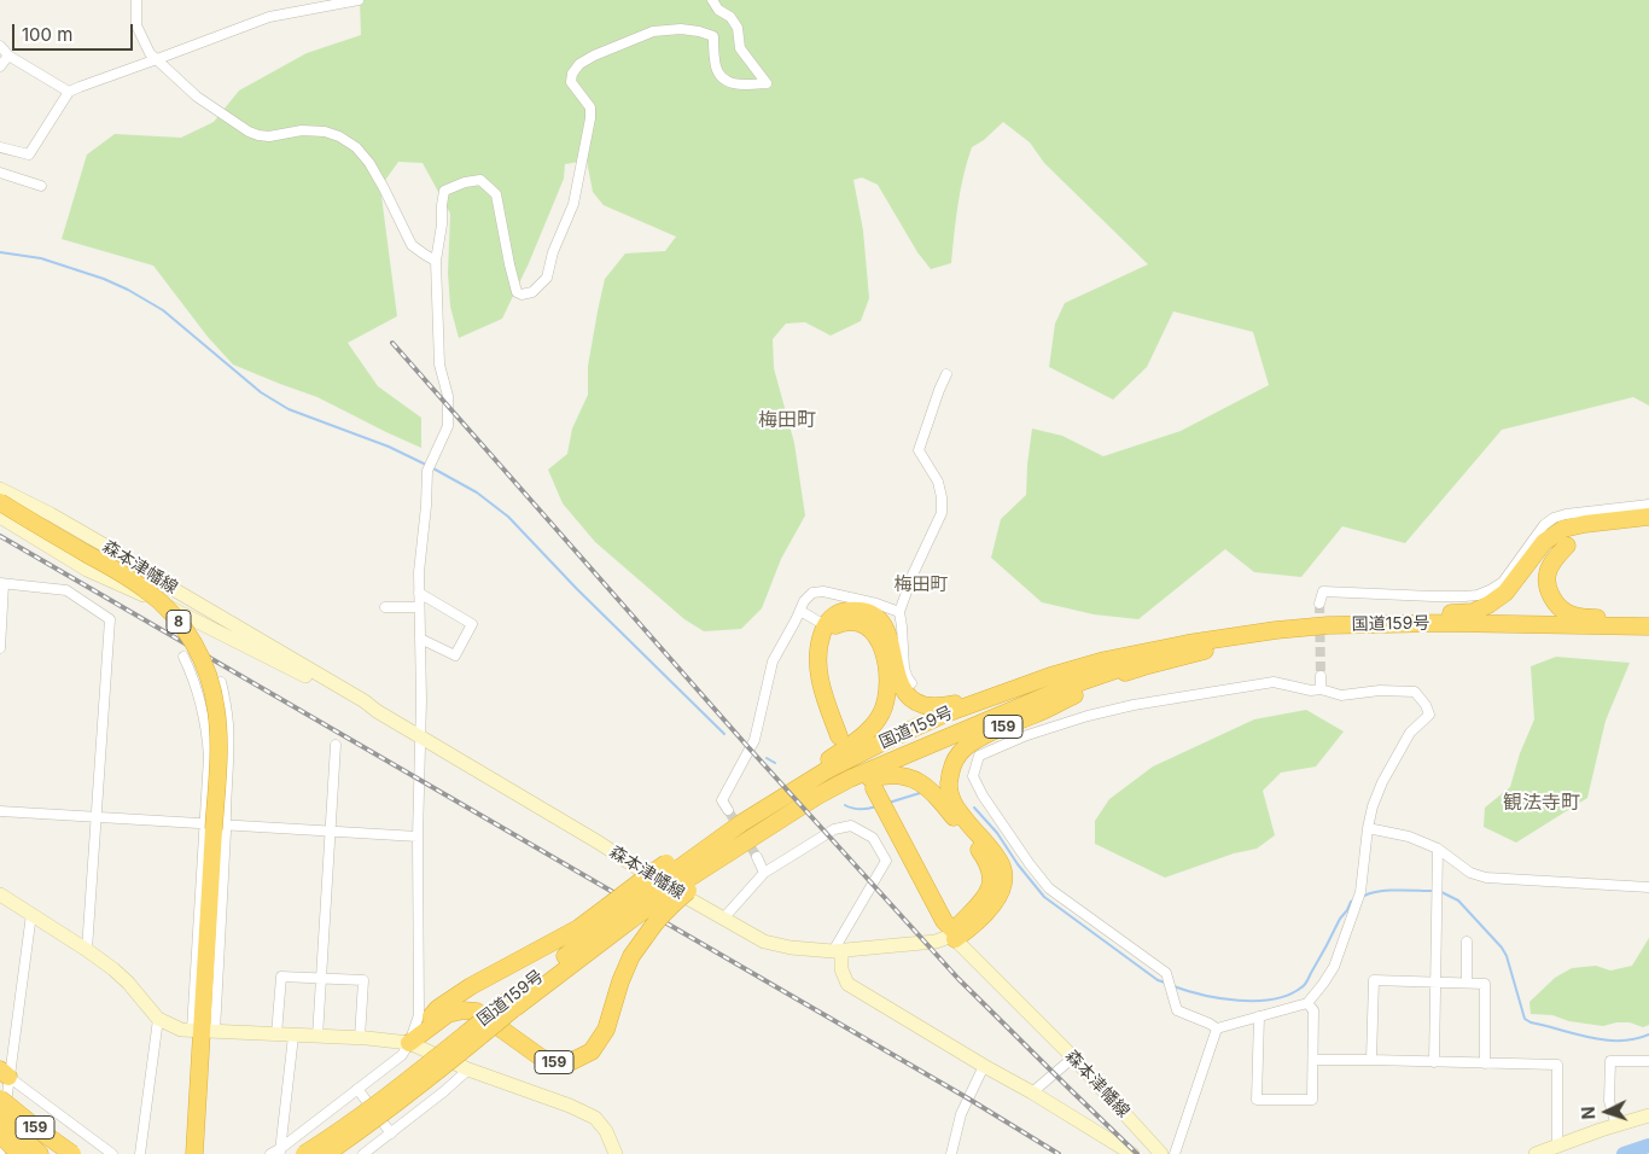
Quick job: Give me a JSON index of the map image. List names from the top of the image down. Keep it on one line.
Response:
{"streets":{"highway":["8","国道159号","159"],"main road":["森本津幡線"]},"crossings":[["森本津幡線","159"],["国道159号","159"]],"districts":["梅田町","梅田町","観法寺町"],"scale_bar":"100 m","north":"left"}
